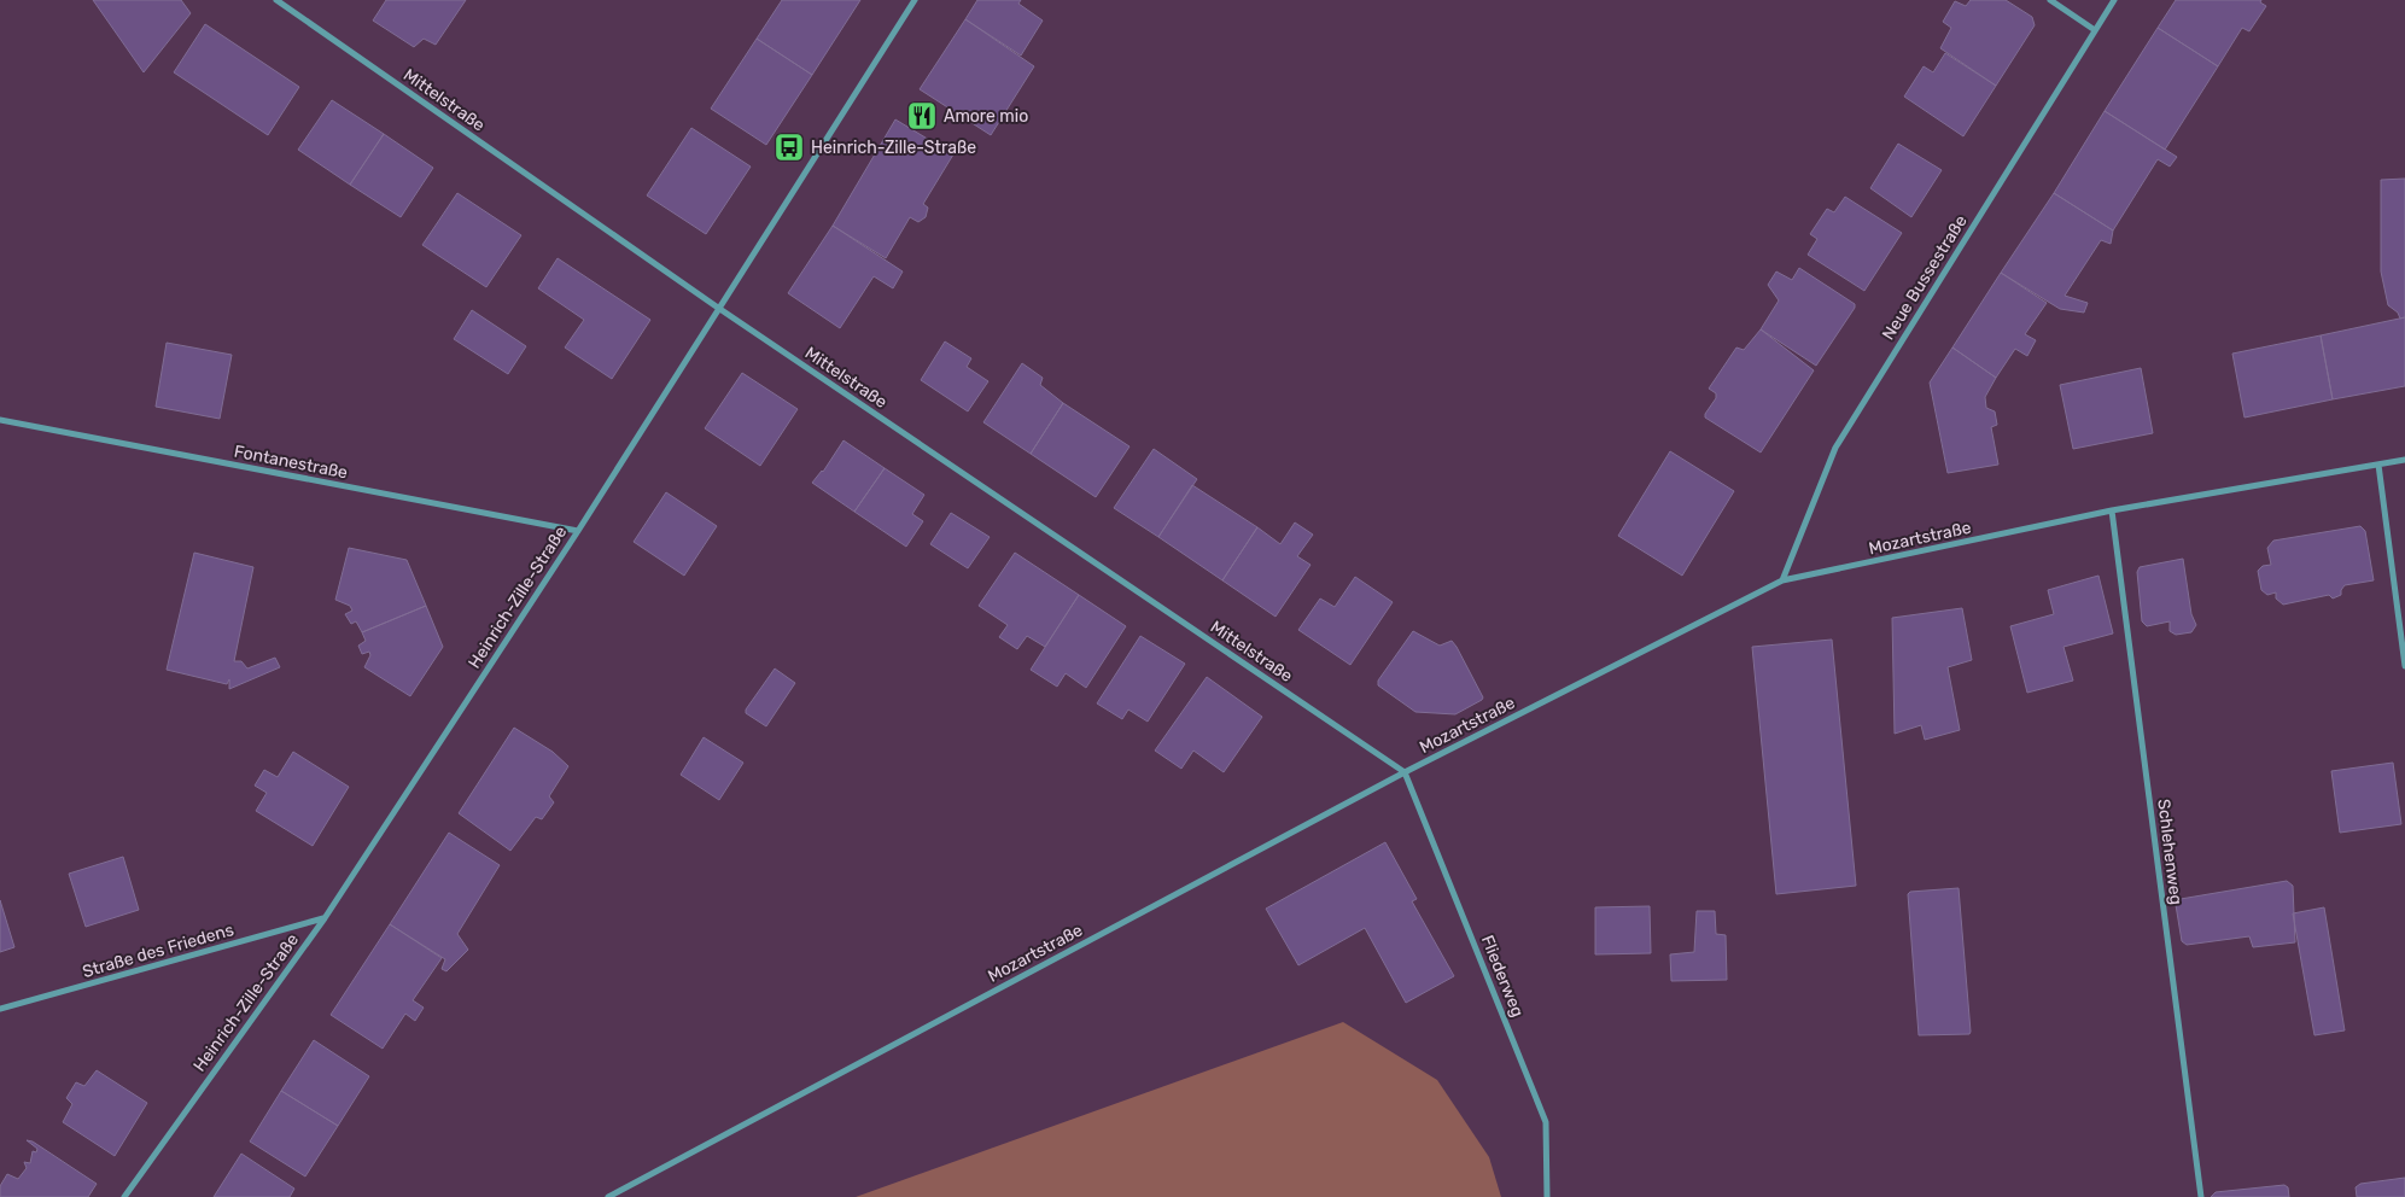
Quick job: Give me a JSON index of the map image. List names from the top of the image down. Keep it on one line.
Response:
{"streets":{"street":["Mittelstraße","Neue Bussestraße","Fontanestraße","Mozartstraße","Heinrich-Zille-Straße","Schlehenweg","Straße des Friedens","Fliederweg"]},"crossings":[["Mittelstraße","Mozartstraße"],["Mittelstraße","Heinrich-Zille-Straße"],["Mittelstraße","Fliederweg"],["Neue Bussestraße","Mozartstraße"],["Fontanestraße","Heinrich-Zille-Straße"],["Mozartstraße","Schlehenweg"],["Mozartstraße","Fliederweg"],["Heinrich-Zille-Straße","Straße des Friedens"]],"places":{"restaurant":["Amore mio"],"bus stop":["Heinrich-Zille-Straße"]}}
